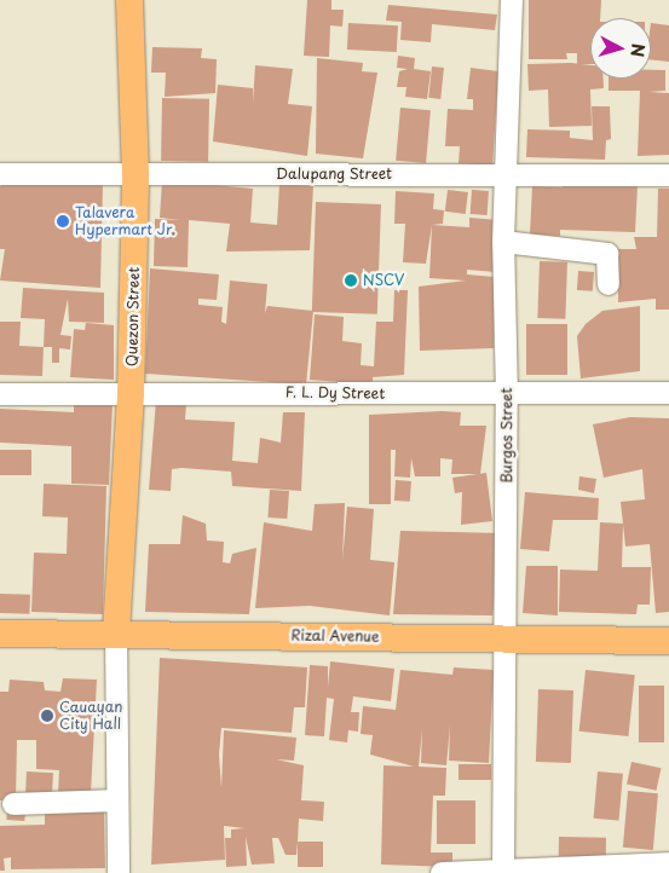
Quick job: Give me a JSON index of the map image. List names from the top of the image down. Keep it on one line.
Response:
{"streets":{"main road":["Quezon Street","Rizal Avenue"],"street":["Dalupang Street","F. L. Dy Street","Burgos Street"]},"crossings":[["Dalupang Street","Quezon Street"],["Dalupang Street","Burgos Street"],["Quezon Street","F. L. Dy Street"],["Quezon Street","Rizal Avenue"],["F. L. Dy Street","Burgos Street"],["Burgos Street","Rizal Avenue"]],"places":["Talavera Hypermart Jr.","NSCV","Cauayan City Hall"],"north":"right"}
